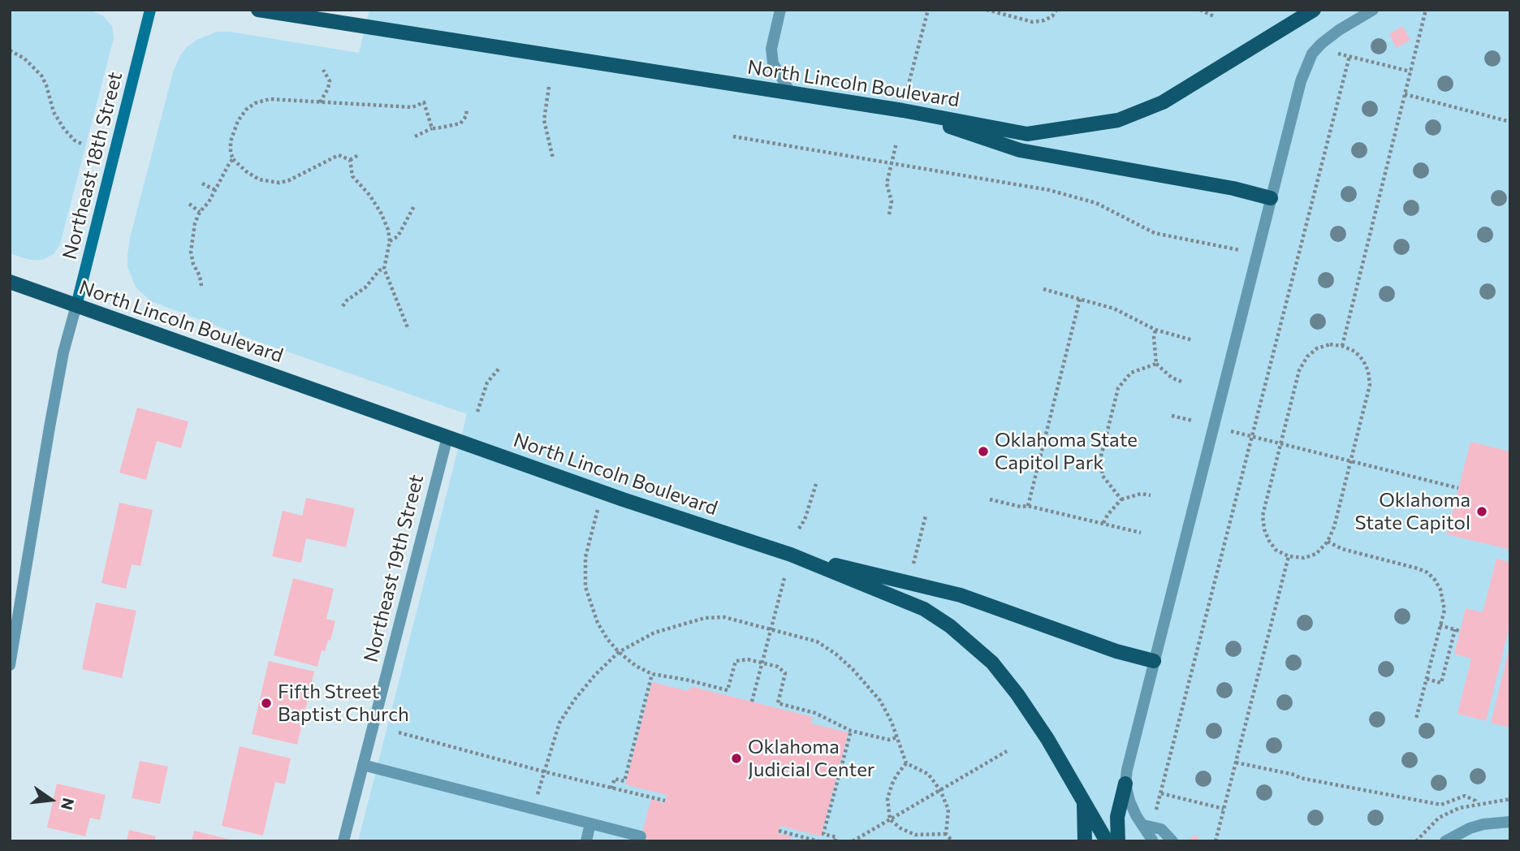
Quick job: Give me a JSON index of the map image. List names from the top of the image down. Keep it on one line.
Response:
{"streets":{"main road":["North Lincoln Boulevard"],"street":["Northeast 18th Street","Northeast 19th Street"]},"crossings":[["North Lincoln Boulevard","Northeast 18th Street"],["North Lincoln Boulevard","Northeast 19th Street"]],"places":["Oklahoma State Capitol Park","Oklahoma State Capitol","Fifth Street Baptist Church","Oklahoma Judicial Center"],"north":"right"}
